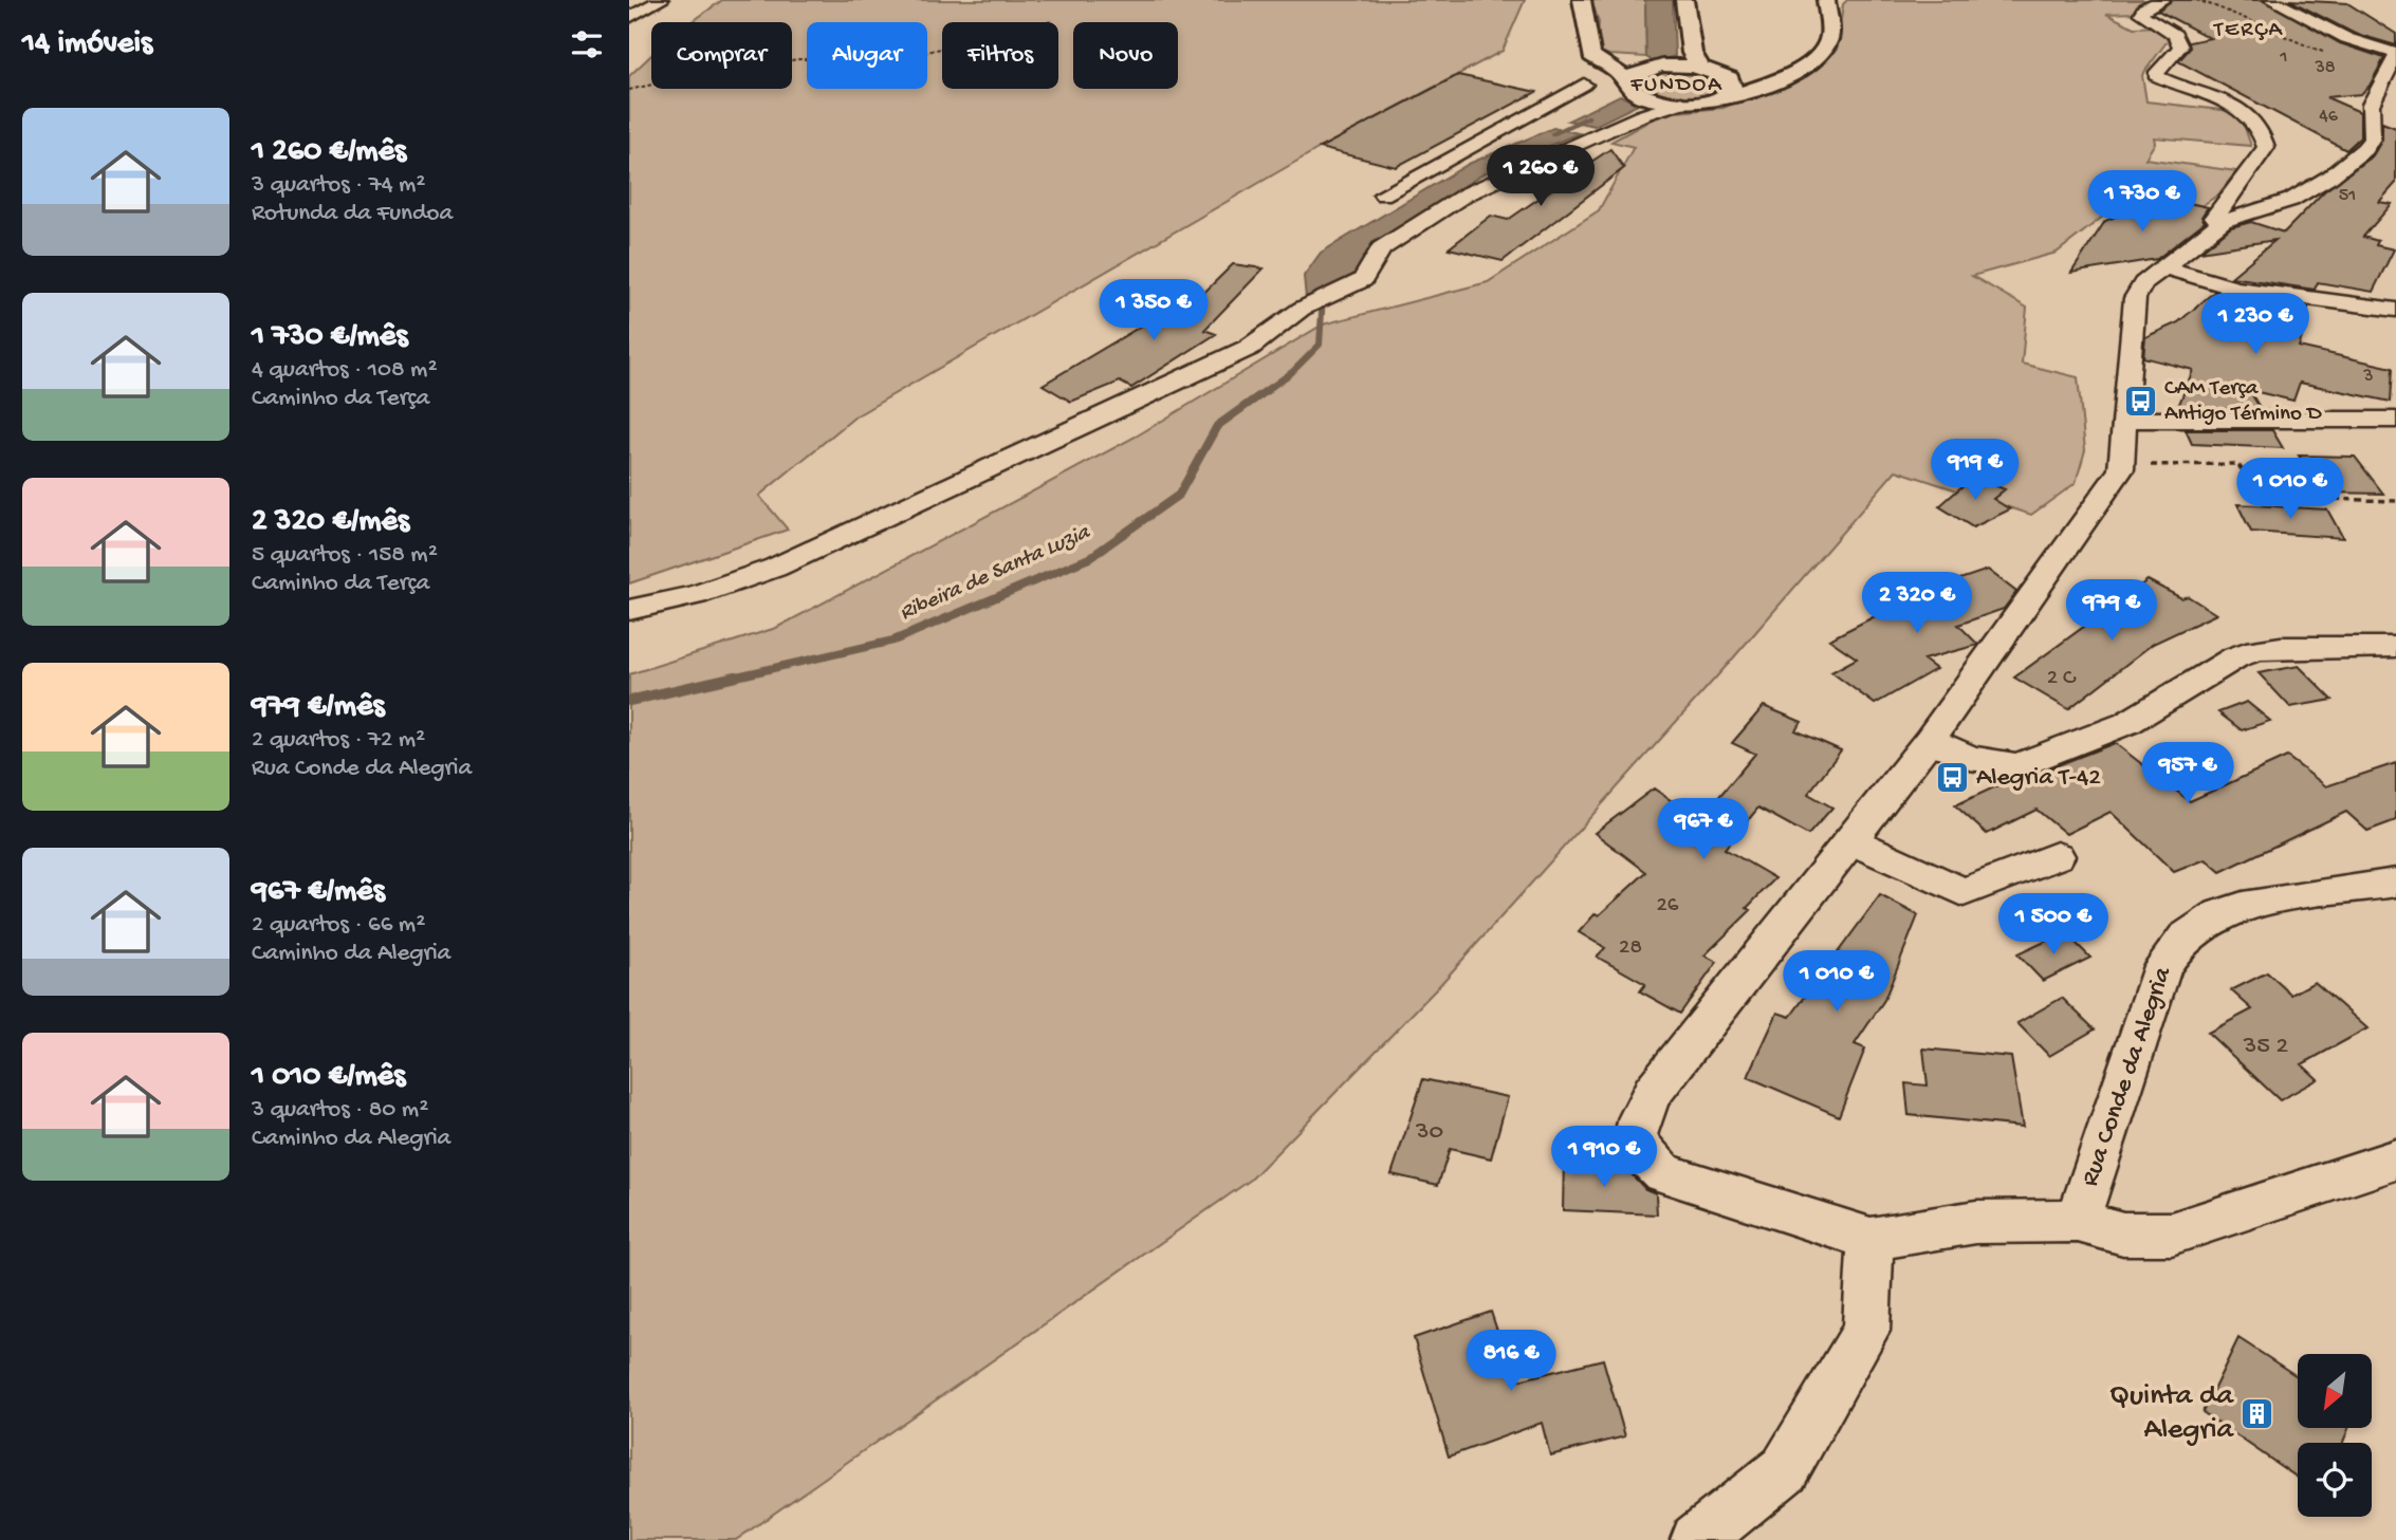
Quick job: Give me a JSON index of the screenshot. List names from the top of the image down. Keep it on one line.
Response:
{"streets":{"street":["Rua Conde da Alegria"]},"districts":["TERÇA","FUNDOA"],"water":["Ribeira de Santa Luzia"],"places":{"bus stop":["CAM Terça Antigo Término D","Alegria T-42"],"building":["Quinta da Alegria"]},"house_numbers":["1","38","46","51","3","2 C","26","28","35 2","30"],"north":"bottom left","page":{"heading":"14 imóveis","chip":["Comprar","Alugar","Filtros","Novo"],"list":[{"name":"1 260 €/mês","note":"3 quartos · 74 m² · Rotunda da Fundoa"},{"name":"1 730 €/mês","note":"4 quartos · 108 m² · Caminho da Terça"},{"name":"2 320 €/mês","note":"5 quartos · 158 m² · Caminho da Terça"},{"name":"979 €/mês","note":"2 quartos · 72 m² · Rua Conde da Alegria"},{"name":"967 €/mês","note":"2 quartos · 66 m² · Caminho da Alegria"},{"name":"1 010 €/mês","note":"3 quartos · 80 m² · Caminho da Alegria"}],"price":["1 260 €","1 730 €","1 350 €","1 230 €","919 €","1 010 €","2 320 €","979 €","957 €","967 €","1 500 €","1 010 €","1 910 €","816 €"]}}
